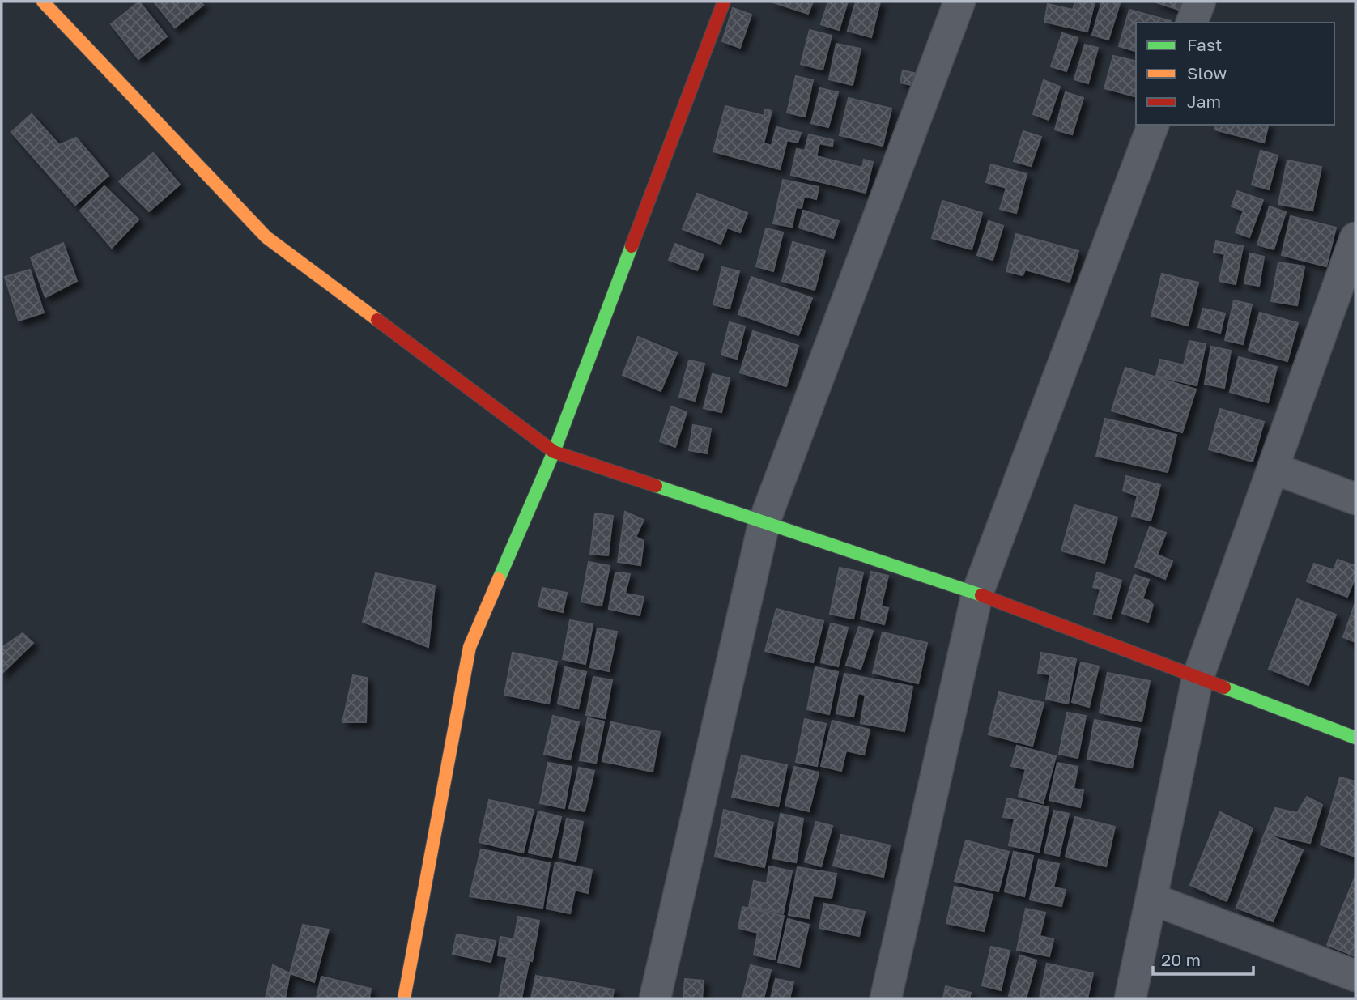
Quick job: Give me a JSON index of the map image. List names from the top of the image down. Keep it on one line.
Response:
{"legend":["Fast","Slow","Jam"],"scale_bar":"20 m"}
